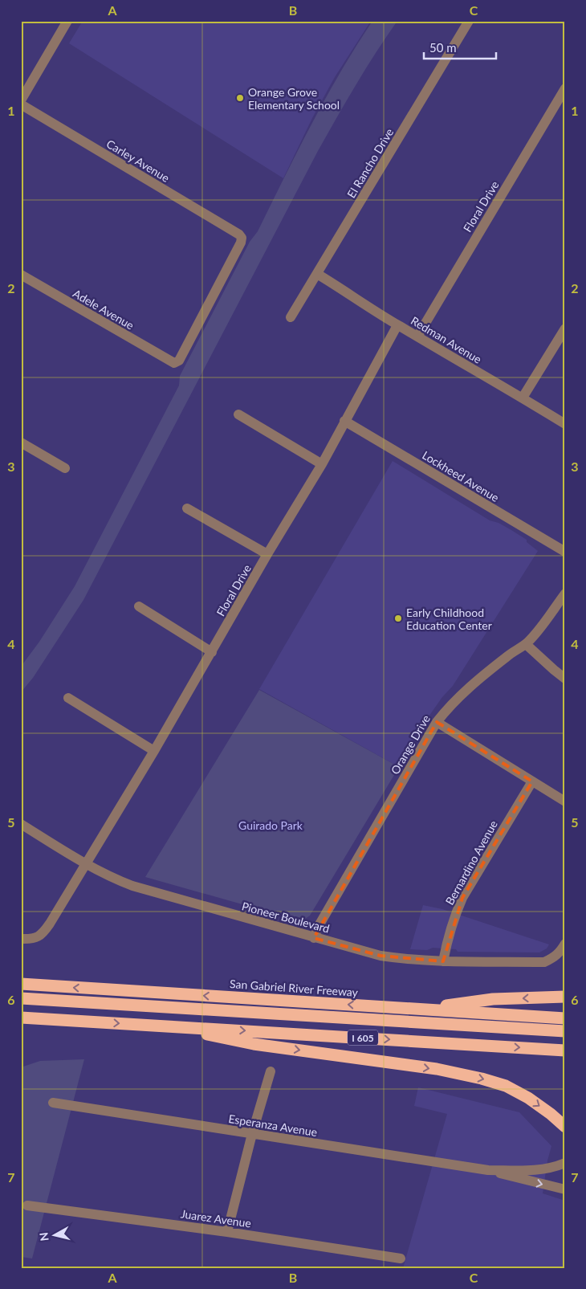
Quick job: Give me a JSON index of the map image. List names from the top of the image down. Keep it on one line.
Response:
{"streets":{"highway":["San Gabriel River Freeway","I 605"],"street":["Carley Avenue","El Rancho Drive","Floral Drive","Adele Avenue","Redman Avenue","Lockheed Avenue","Orange Drive","Bernardino Avenue","Pioneer Boulevard","Esperanza Avenue","Juarez Avenue"]},"crossings":[["Carley Avenue","Adele Avenue"],["El Rancho Drive","Redman Avenue"],["Floral Drive","Redman Avenue"],["Floral Drive","Lockheed Avenue"],["Floral Drive","Pioneer Boulevard"],["Orange Drive","Pioneer Boulevard"],["Bernardino Avenue","Pioneer Boulevard"]],"parks":["Guirado Park"],"places":["Orange Grove Elementary School","Early Childhood Education Center"],"scale_bar":"50 m","north":"left","grid":{"columns":["A","B","C"],"rows":["1","2","3","4","5","6","7"]}}
